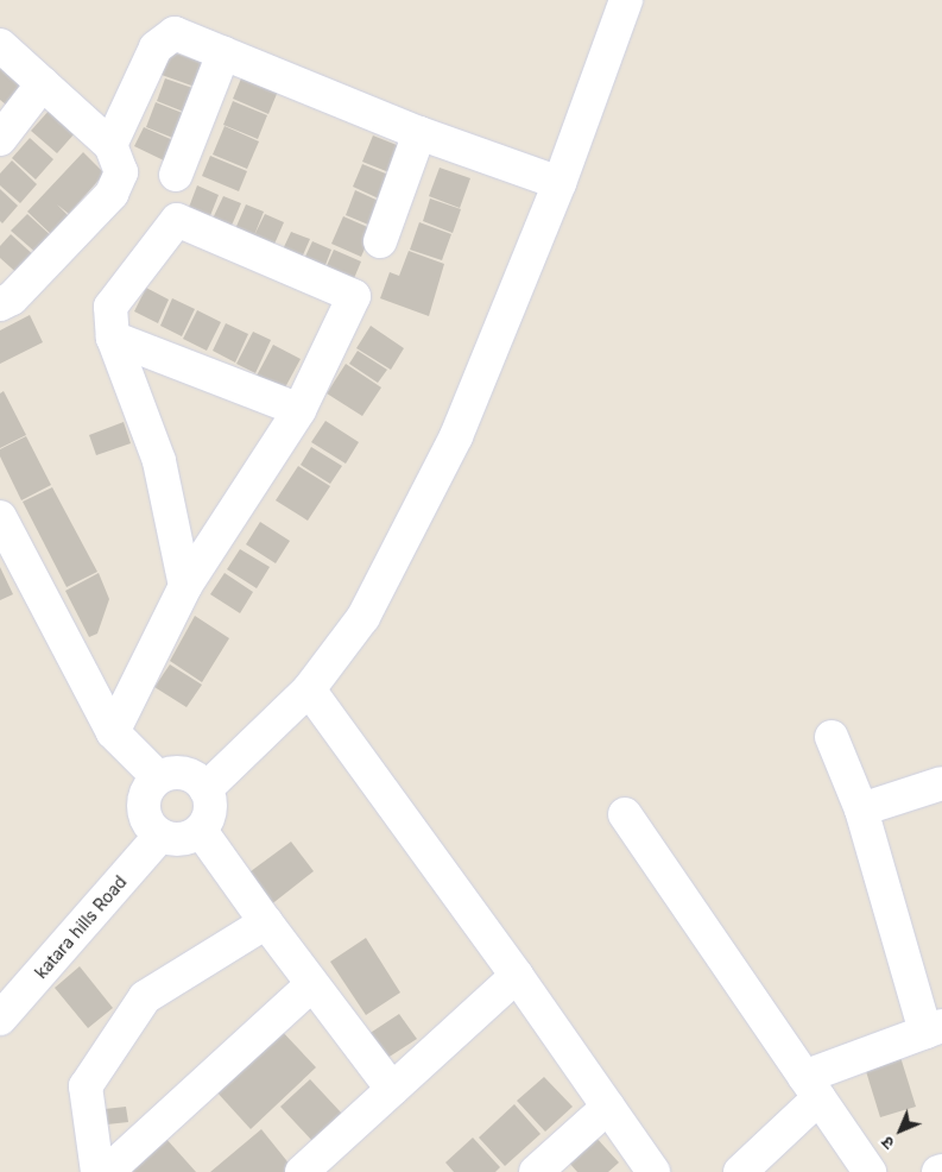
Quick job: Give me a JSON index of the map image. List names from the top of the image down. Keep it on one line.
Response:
{"streets":{"street":["katara hills Road"]},"north":"bottom left"}
